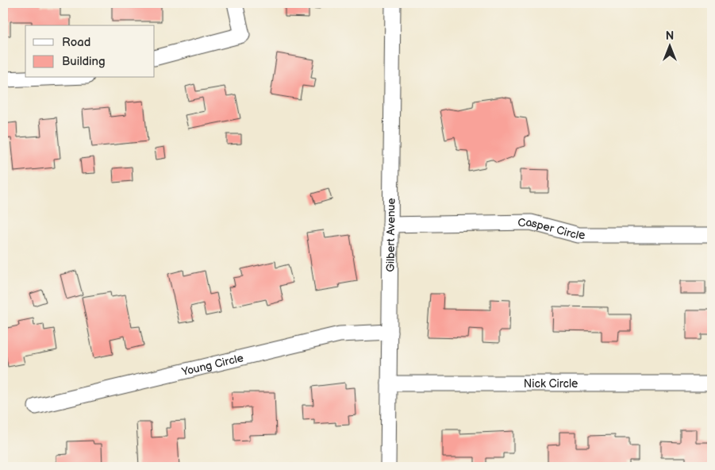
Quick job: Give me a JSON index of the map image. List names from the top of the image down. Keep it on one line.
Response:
{"streets":{"street":["Casper Circle","Gilbert Avenue","Young Circle","Nick Circle"]},"crossings":[["Casper Circle","Gilbert Avenue"],["Gilbert Avenue","Young Circle"],["Gilbert Avenue","Nick Circle"]],"legend":["Road","Building"],"north":"top"}
